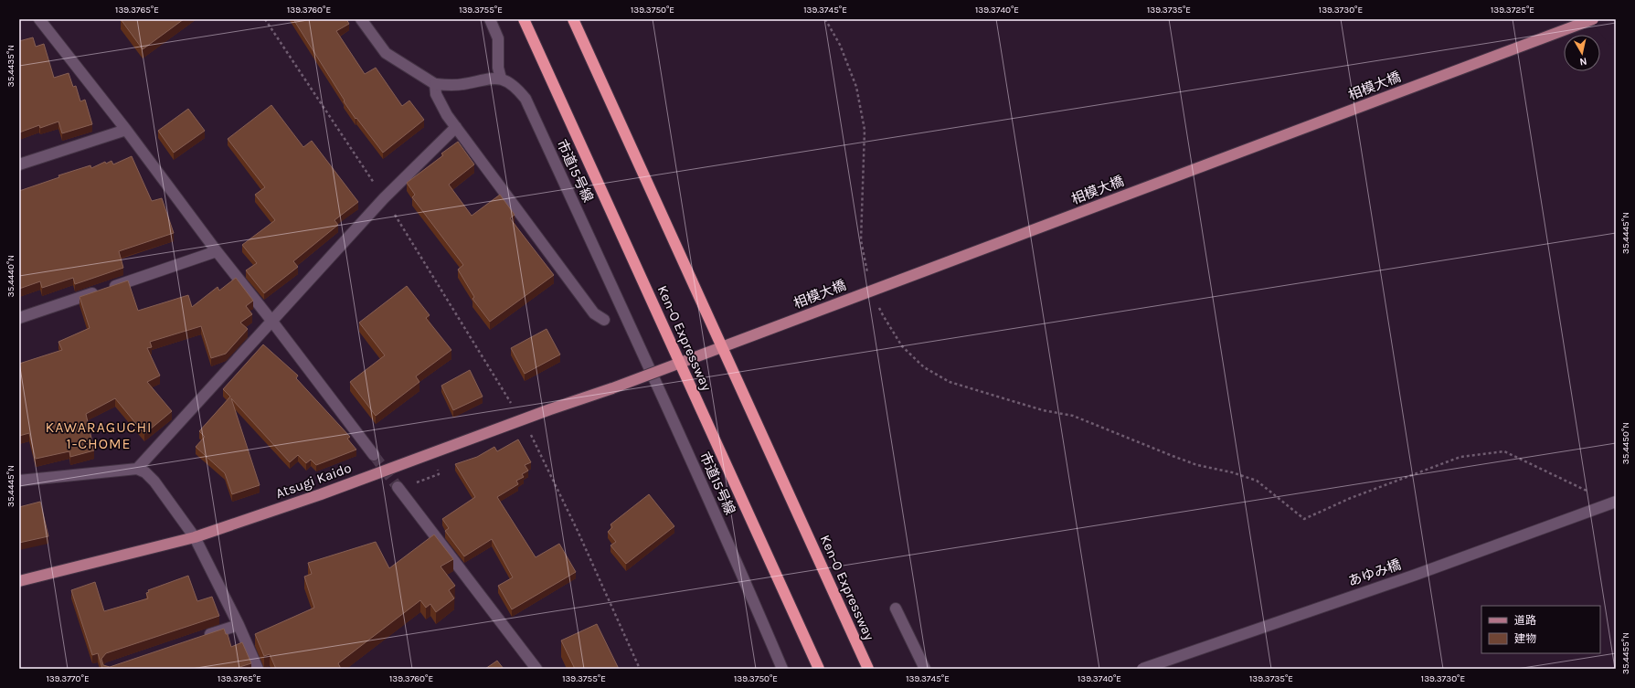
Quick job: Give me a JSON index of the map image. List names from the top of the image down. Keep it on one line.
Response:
{"streets":{"highway":["Ken-O Expressway"],"main road":["相模大橋","Atsugi Kaido"],"street":["市道15号線","あゆみ橋"]},"crossings":[["相模大橋","Atsugi Kaido"]],"districts":["KAWARAGUCHI 1-CHOME"],"legend":["道路","建物"],"north":"bottom","coordinates":["139.3765°E","139.3760°E","139.3755°E","139.3750°E","139.3745°E","139.3740°E","139.3735°E","139.3730°E","139.3725°E","35.4435°N","35.4445°N","35.4440°N","35.4450°N","35.4455°N","139.3770°E"]}
